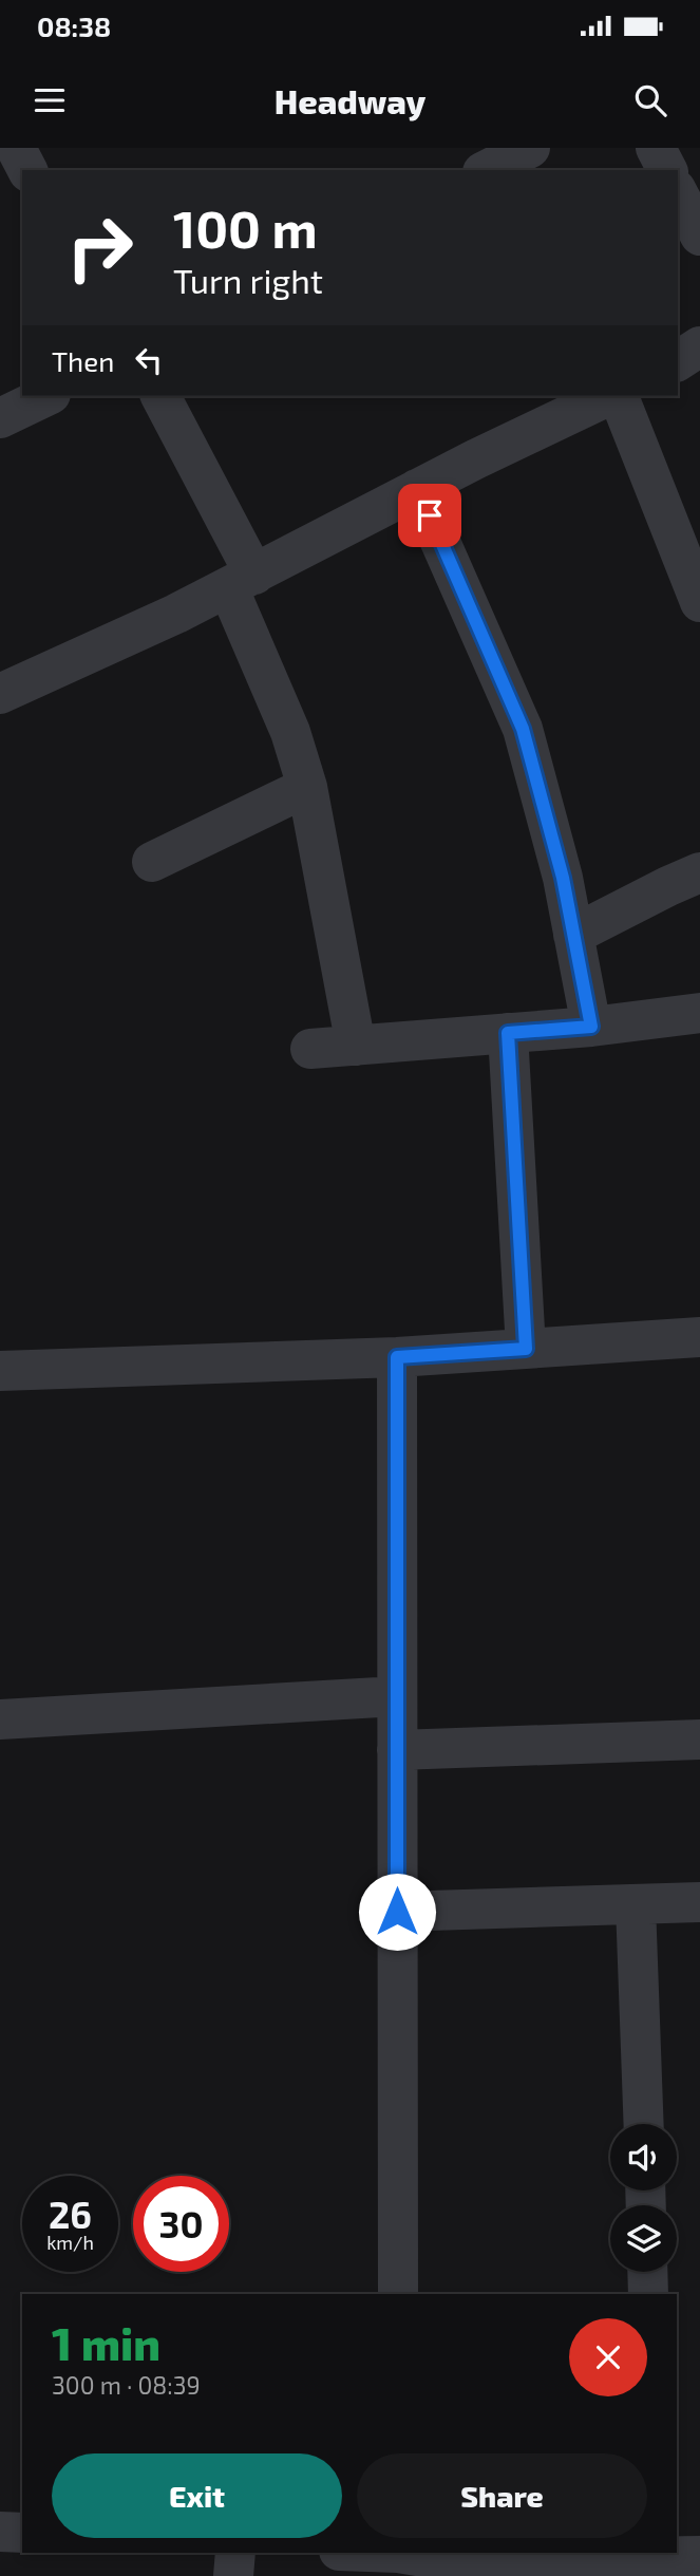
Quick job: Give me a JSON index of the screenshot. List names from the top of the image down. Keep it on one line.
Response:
{"page":{"status":"08:38","header":"Headway","turn":["100 m","Turn right"],"then":"Then","speed":"26 km/h","limit":"30","heading":["1 min","300 m · 08:39"],"buttons":["Exit","Share"]}}
